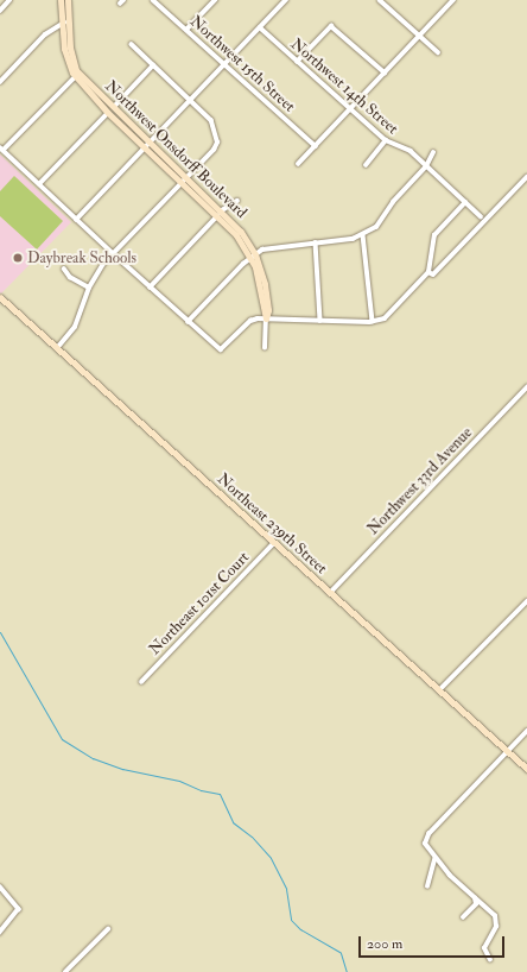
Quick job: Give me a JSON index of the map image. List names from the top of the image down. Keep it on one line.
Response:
{"streets":{"street":["Northwest 15th Street","Northwest 14th Street","Northwest Onsdorff Boulevard","Northwest 33rd Avenue","Northeast 239th Street","Northeast 101st Court"]},"crossings":[["Northwest 33rd Avenue","Northeast 239th Street"],["Northeast 239th Street","Northeast 101st Court"]],"places":["Daybreak Schools"],"scale_bar":"200 m"}
